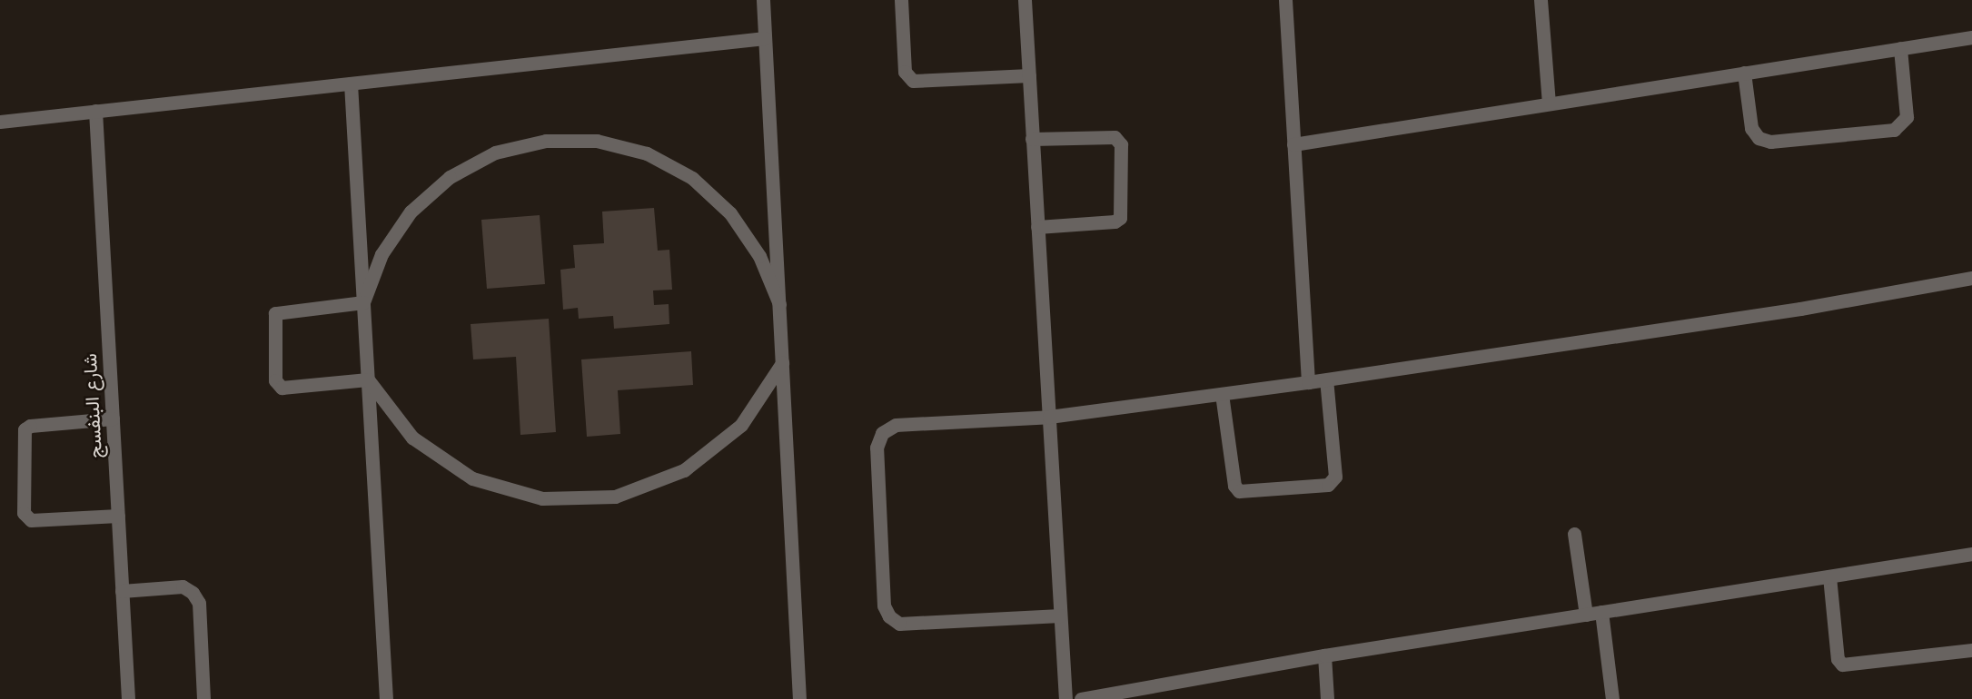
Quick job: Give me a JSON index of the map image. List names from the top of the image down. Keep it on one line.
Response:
{"streets":{"street":["شارع البنفسج"]}}
